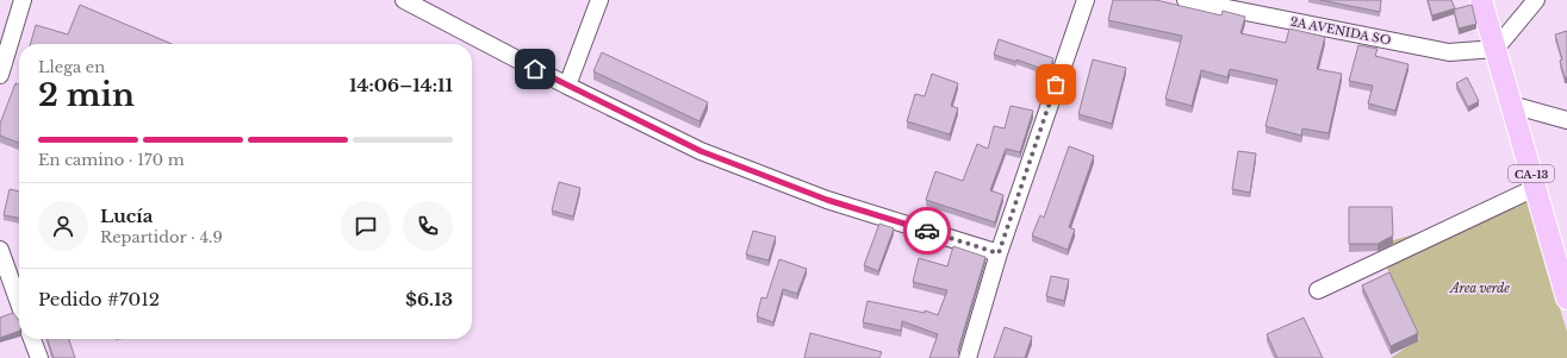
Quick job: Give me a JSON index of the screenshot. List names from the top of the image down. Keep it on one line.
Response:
{"streets":{"main road":["CA-13"],"street":["2A AVENIDA SO"]},"crossings":[["2A AVENIDA SO","CA-13"]],"parks":["Area verde"],"page":{"heading":["2 min","Llega en","14:06–14:11"],"panel":["Lucía","Repartidor · 4.9","Pedido #7012","$6.13"],"bar":"En camino · 170 m"}}
